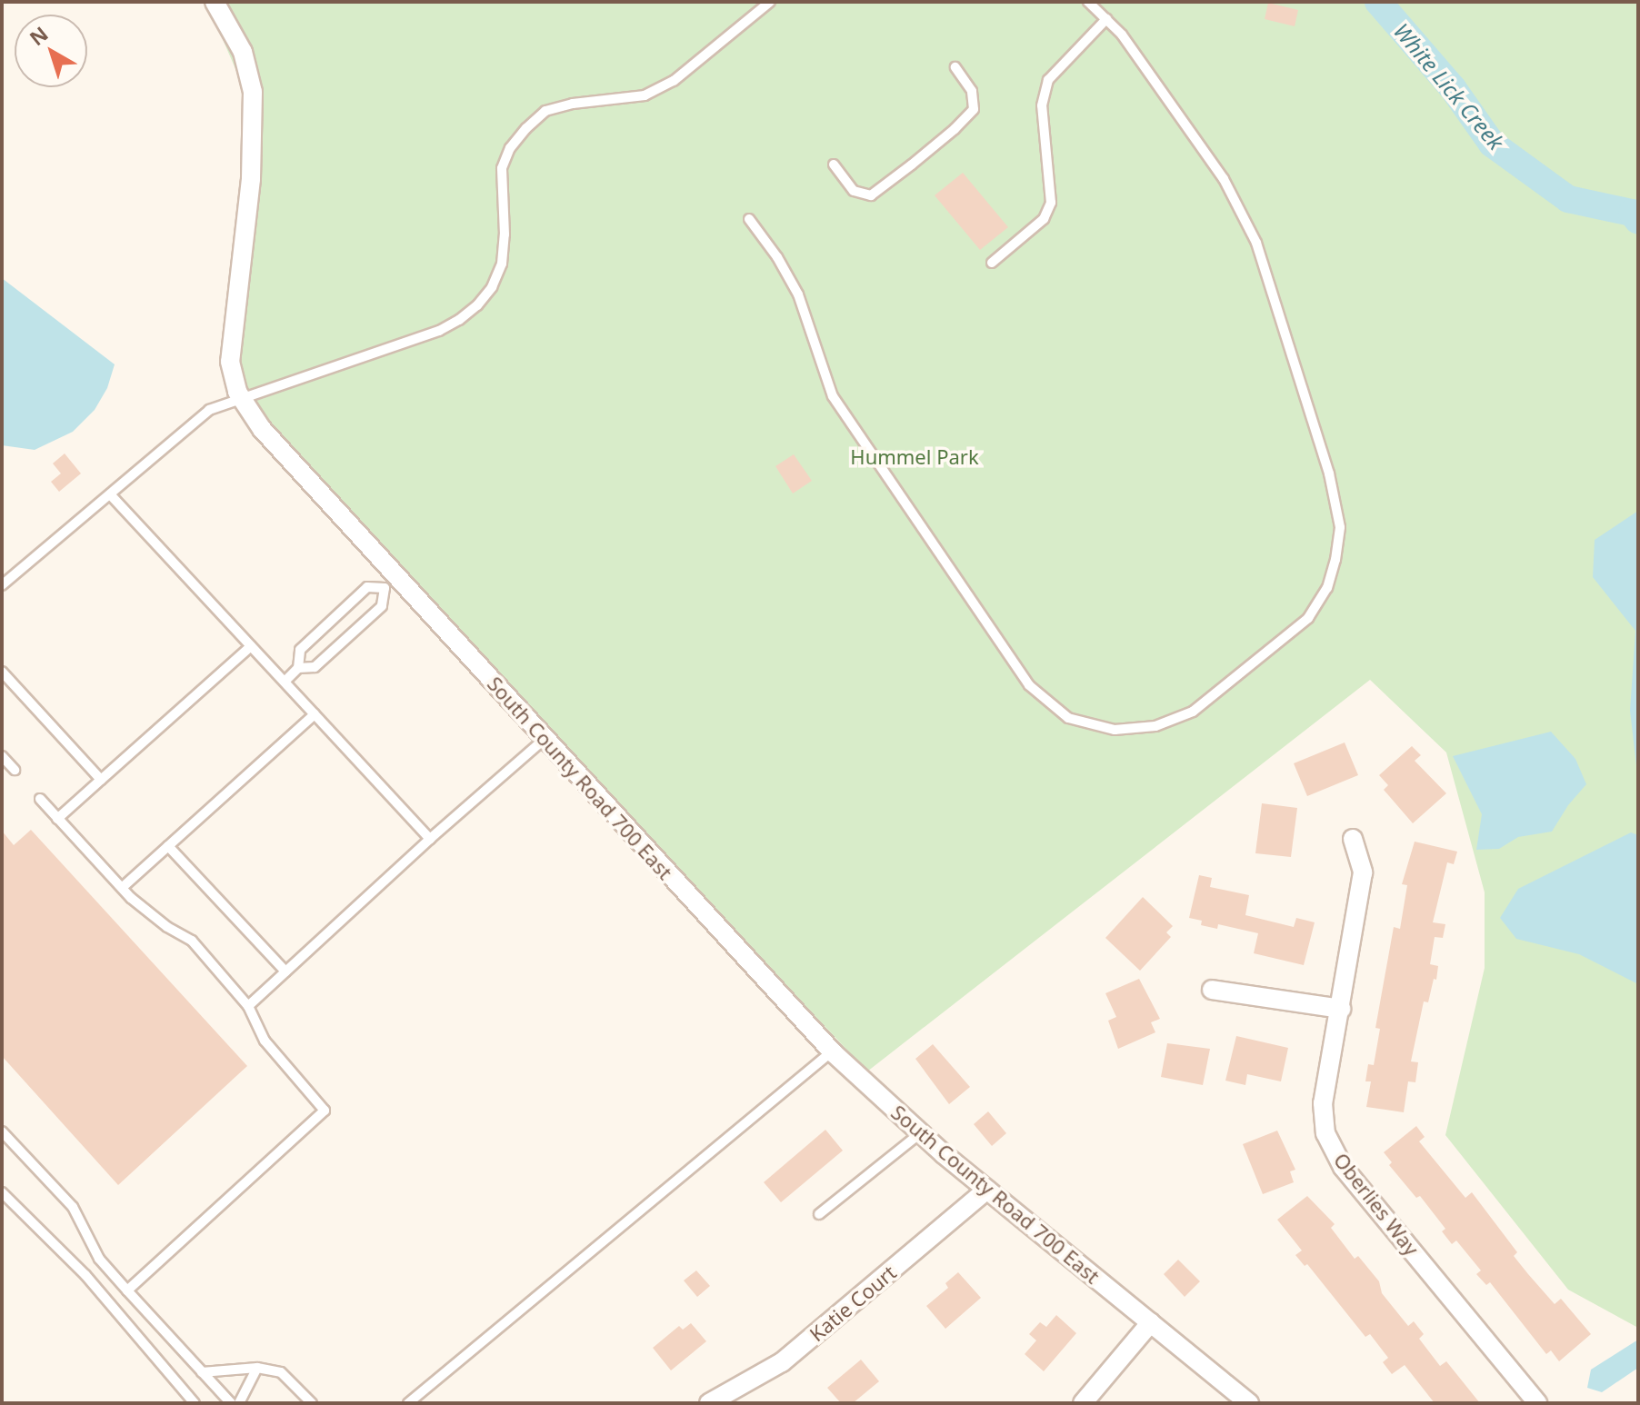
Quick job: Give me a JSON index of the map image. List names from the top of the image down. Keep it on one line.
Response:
{"streets":{"street":["South County Road 700 East","Oberlies Way","Katie Court"]},"crossings":[["South County Road 700 East","Katie Court"]],"water":["White Lick Creek"],"parks":["Hummel Park"],"north":"top left"}
